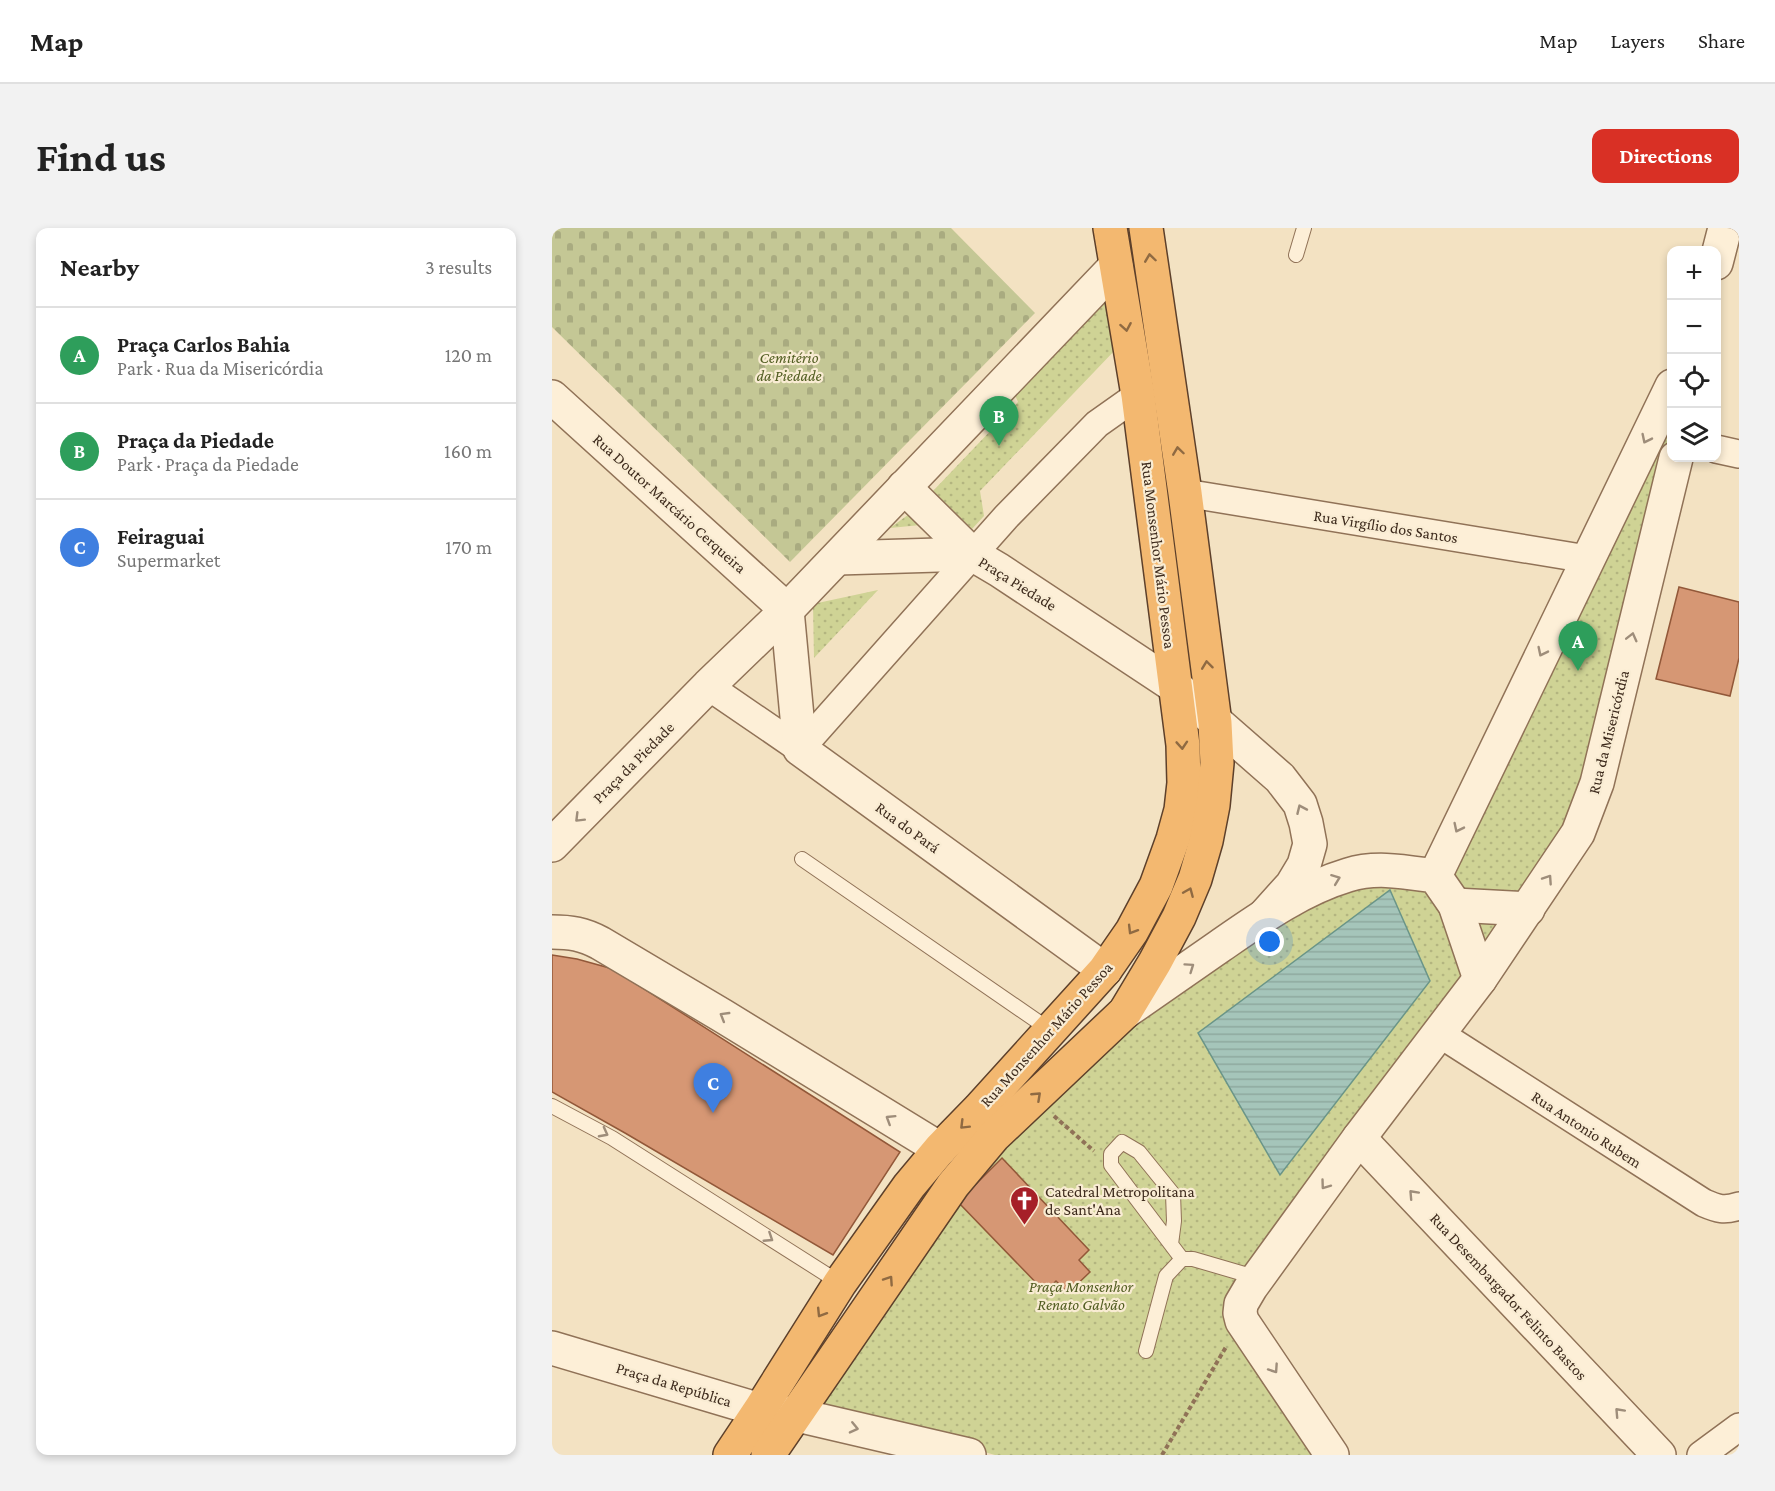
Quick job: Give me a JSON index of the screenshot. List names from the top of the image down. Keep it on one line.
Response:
{"streets":{"highway":["Rua Monsenhor Mário Pessoa"],"street":["Rua Doutor Marcário Cerqueira","Rua Virgílio dos Santos","Praça Piedade","Rua da Misericórdia","Praça da Piedade","Rua do Pará","Rua Antonio Rubem","Rua Desembargador Felinto Bastos","Praça da República"]},"crossings":[["Rua Doutor Marcário Cerqueira","Praça da Piedade"],["Rua Virgílio dos Santos","Rua Monsenhor Mário Pessoa"],["Rua Monsenhor Mário Pessoa","Praça Piedade"],["Rua Monsenhor Mário Pessoa","Praça da Piedade"],["Rua Monsenhor Mário Pessoa","Rua do Pará"],["Rua Monsenhor Mário Pessoa","Praça da República"],["Praça Piedade","Praça da Piedade"],["Praça da Piedade","Rua do Pará"]],"parks":["Cemitério da Piedade","Praça Monsenhor Renato Galvão"],"places":{"church":["Catedral Metropolitana de Sant'Ana"]},"page":{"header":"Map","nav":["Map","Layers","Share"],"buttons":"Directions","title":"Find us","heading":["Nearby","3 results"],"map_buttons":["+","−"],"list":[{"mark":"A","name":"Praça Carlos Bahia","note":"Park · Rua da Misericórdia","value":"120 m"},{"mark":"B","name":"Praça da Piedade","note":"Park · Praça da Piedade","value":"160 m"},{"mark":"C","name":"Feiraguai","note":"Supermarket","value":"170 m"}],"pins":["B","A","C"]}}
